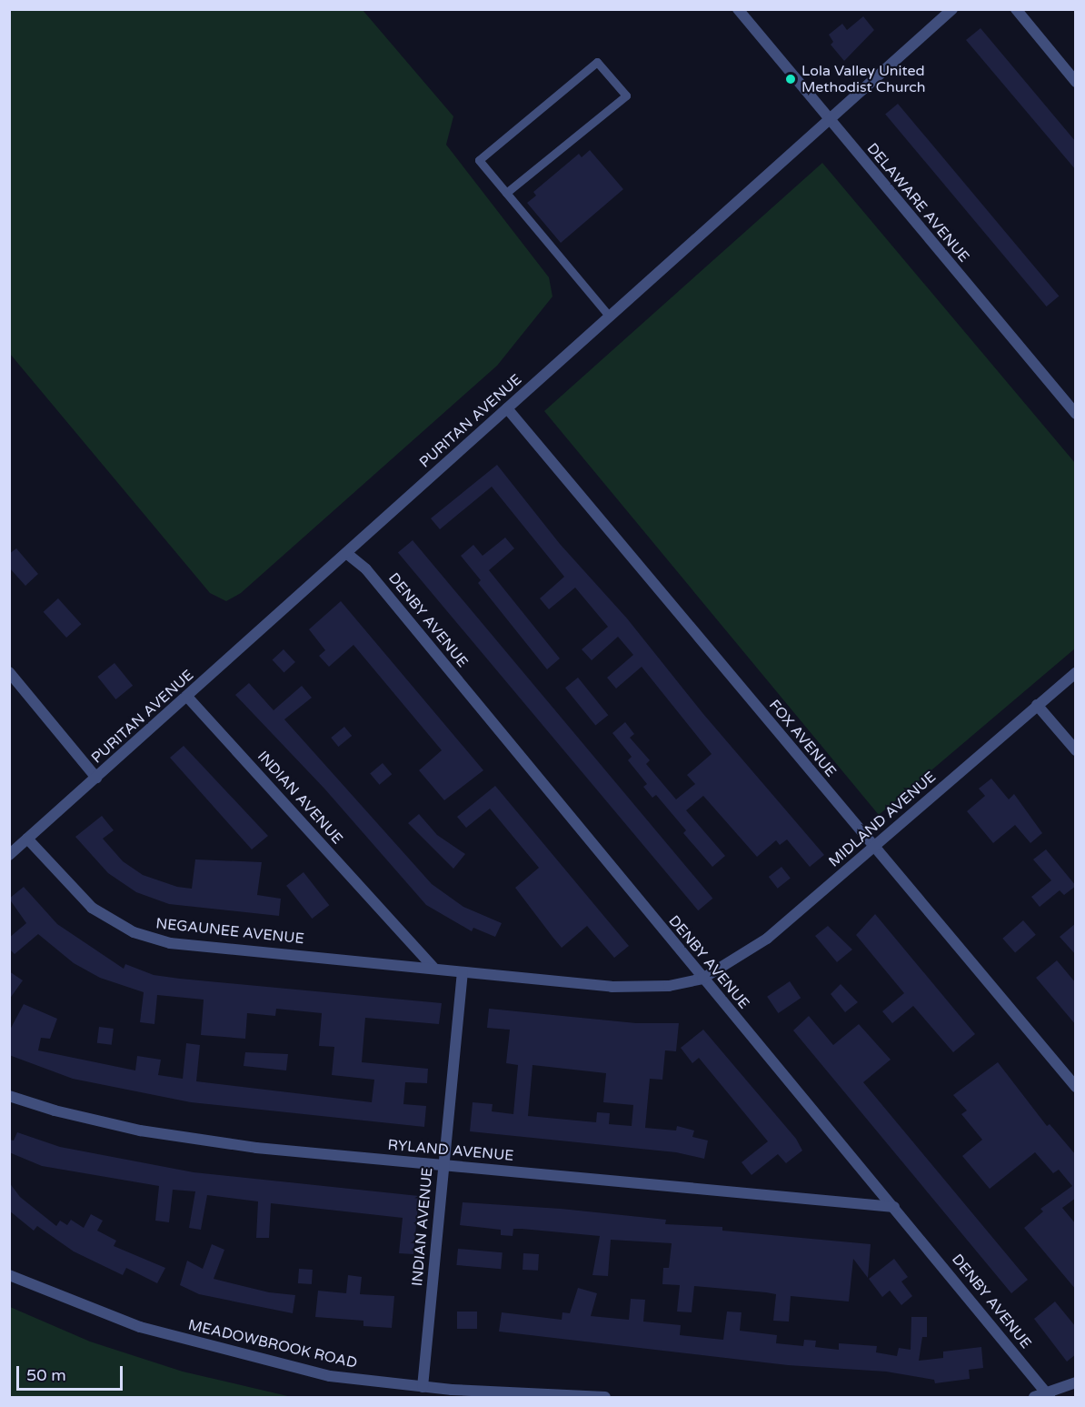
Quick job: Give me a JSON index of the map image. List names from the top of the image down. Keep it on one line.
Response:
{"streets":{"street":["DELAWARE AVENUE","PURITAN AVENUE","DENBY AVENUE","FOX AVENUE","INDIAN AVENUE","MIDLAND AVENUE","NEGAUNEE AVENUE","RYLAND AVENUE","MEADOWBROOK ROAD"]},"crossings":[["DELAWARE AVENUE","PURITAN AVENUE"],["PURITAN AVENUE","DENBY AVENUE"],["PURITAN AVENUE","FOX AVENUE"],["PURITAN AVENUE","INDIAN AVENUE"],["PURITAN AVENUE","NEGAUNEE AVENUE"],["DENBY AVENUE","MIDLAND AVENUE"],["DENBY AVENUE","RYLAND AVENUE"],["FOX AVENUE","MIDLAND AVENUE"],["INDIAN AVENUE","NEGAUNEE AVENUE"],["INDIAN AVENUE","RYLAND AVENUE"],["INDIAN AVENUE","MEADOWBROOK ROAD"]],"places":["Lola Valley United Methodist Church"],"scale_bar":"50 m"}
